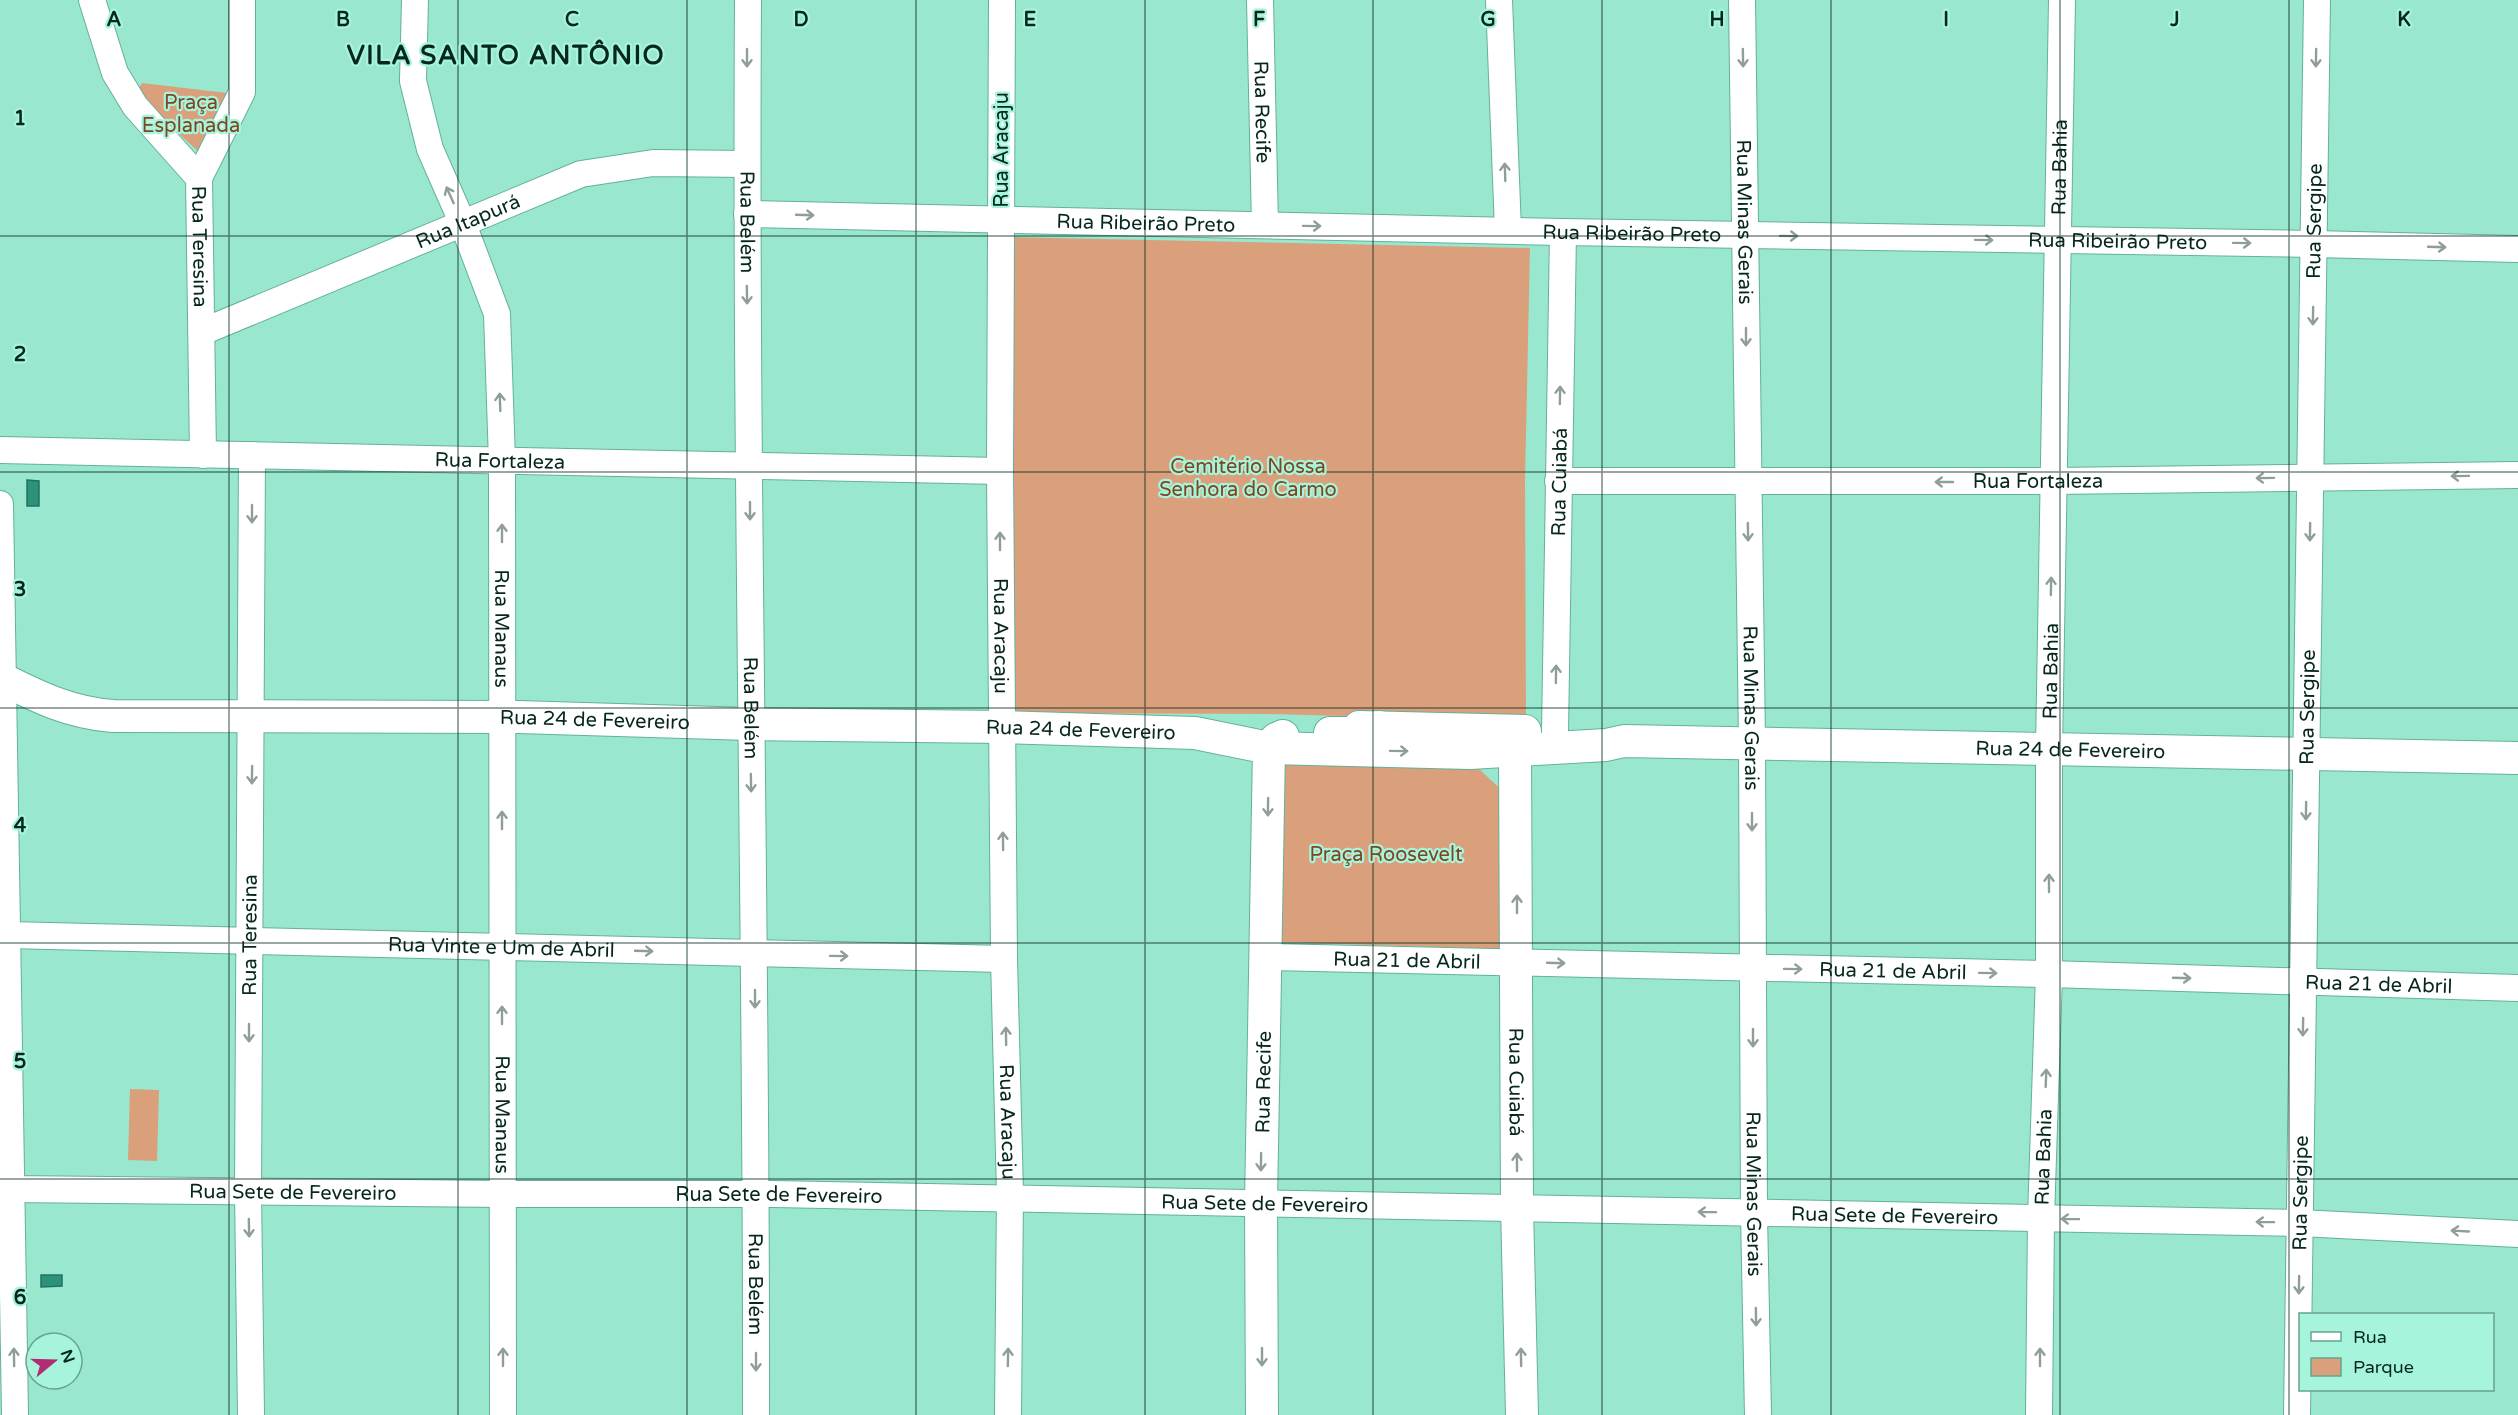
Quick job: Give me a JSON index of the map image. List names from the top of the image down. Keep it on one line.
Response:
{"streets":{"main road":["Rua Recife","Rua Cuiabá","Rua 24 de Fevereiro"],"street":["Rua Aracaju","Rua Bahia","Rua Itapurá","Rua Belém","Rua Minas Gerais","Rua Sergipe","Rua Ribeirão Preto","Rua Teresina","Rua Fortaleza","Rua Manaus","Rua Vinte e Um de Abril","Rua 21 de Abril","Rua Sete de Fevereiro"]},"crossings":[["Rua Recife","Rua Ribeirão Preto"],["Rua Recife","Rua 24 de Fevereiro"],["Rua Recife","Rua 21 de Abril"],["Rua Recife","Rua Sete de Fevereiro"],["Rua Aracaju","Rua Ribeirão Preto"],["Rua Aracaju","Rua Fortaleza"],["Rua Aracaju","Rua 24 de Fevereiro"],["Rua Aracaju","Rua Vinte e Um de Abril"],["Rua Aracaju","Rua Sete de Fevereiro"],["Rua Bahia","Rua Ribeirão Preto"],["Rua Bahia","Rua Fortaleza"],["Rua Bahia","Rua 24 de Fevereiro"],["Rua Bahia","Rua 21 de Abril"],["Rua Bahia","Rua Sete de Fevereiro"],["Rua Itapurá","Rua Belém"],["Rua Itapurá","Rua Teresina"],["Rua Itapurá","Rua Manaus"],["Rua Belém","Rua Ribeirão Preto"],["Rua Belém","Rua Fortaleza"],["Rua Belém","Rua 24 de Fevereiro"],["Rua Belém","Rua Vinte e Um de Abril"],["Rua Belém","Rua Sete de Fevereiro"],["Rua Minas Gerais","Rua Ribeirão Preto"],["Rua Minas Gerais","Rua Fortaleza"],["Rua Minas Gerais","Rua 24 de Fevereiro"],["Rua Minas Gerais","Rua 21 de Abril"],["Rua Minas Gerais","Rua Sete de Fevereiro"],["Rua Sergipe","Rua Ribeirão Preto"],["Rua Sergipe","Rua Fortaleza"],["Rua Sergipe","Rua 24 de Fevereiro"],["Rua Sergipe","Rua 21 de Abril"],["Rua Sergipe","Rua Sete de Fevereiro"],["Rua Ribeirão Preto","Rua Cuiabá"],["Rua Teresina","Rua Fortaleza"],["Rua Teresina","Rua 24 de Fevereiro"],["Rua Teresina","Rua Vinte e Um de Abril"],["Rua Teresina","Rua Sete de Fevereiro"],["Rua Fortaleza","Rua Cuiabá"],["Rua Fortaleza","Rua Manaus"],["Rua Cuiabá","Rua 24 de Fevereiro"],["Rua Cuiabá","Rua 21 de Abril"],["Rua Cuiabá","Rua Sete de Fevereiro"],["Rua Manaus","Rua 24 de Fevereiro"],["Rua Manaus","Rua Vinte e Um de Abril"],["Rua Manaus","Rua Sete de Fevereiro"]],"one_way":["Rua Recife","Rua Aracaju","Rua Bahia","Rua Belém","Rua Minas Gerais","Rua Sergipe","Rua Ribeirão Preto","Rua Teresina","Rua Fortaleza","Rua Cuiabá","Rua Manaus","Rua Vinte e Um de Abril","Rua 21 de Abril"],"districts":["VILA SANTO ANTÔNIO"],"parks":["Praça Esplanada","Cemitério Nossa Senhora do Carmo","Praça Roosevelt"],"legend":["Rua","Parque"],"north":"right","grid":{"columns":["A","B","C","D","E","F","G","H","I","J","K"],"rows":["1","2","3","4","5","6"]}}
